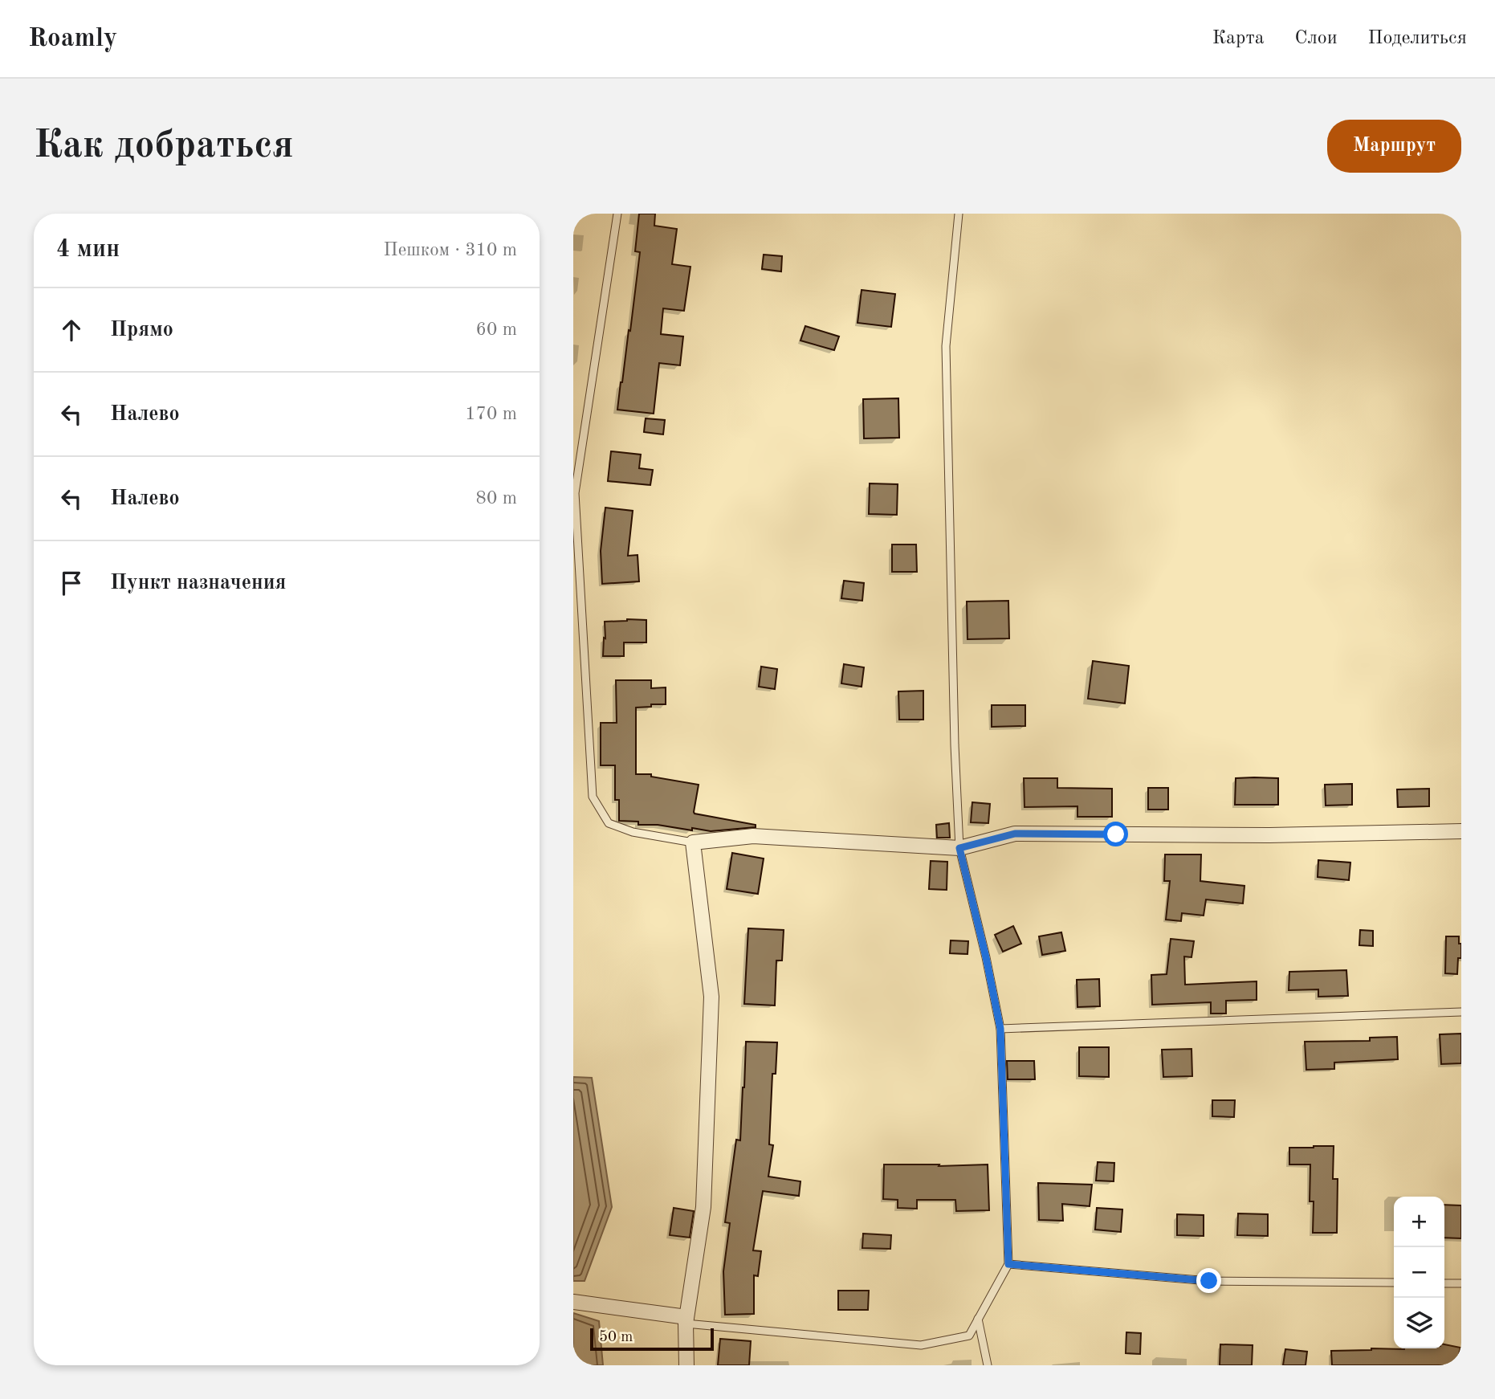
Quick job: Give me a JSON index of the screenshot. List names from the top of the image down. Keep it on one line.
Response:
{"scale_bar":"50 m","page":{"header":"Roamly","nav":["Карта","Слои","Поделиться"],"buttons":"Маршрут","title":"Как добраться","heading":["4 мин","Пешком · 310 m"],"list":[["Прямо","60 m"],["Налево","170 m"],["Налево","80 m"],"Пункт назначения"],"map_buttons":["+","−"],"scale":"50 m"}}
